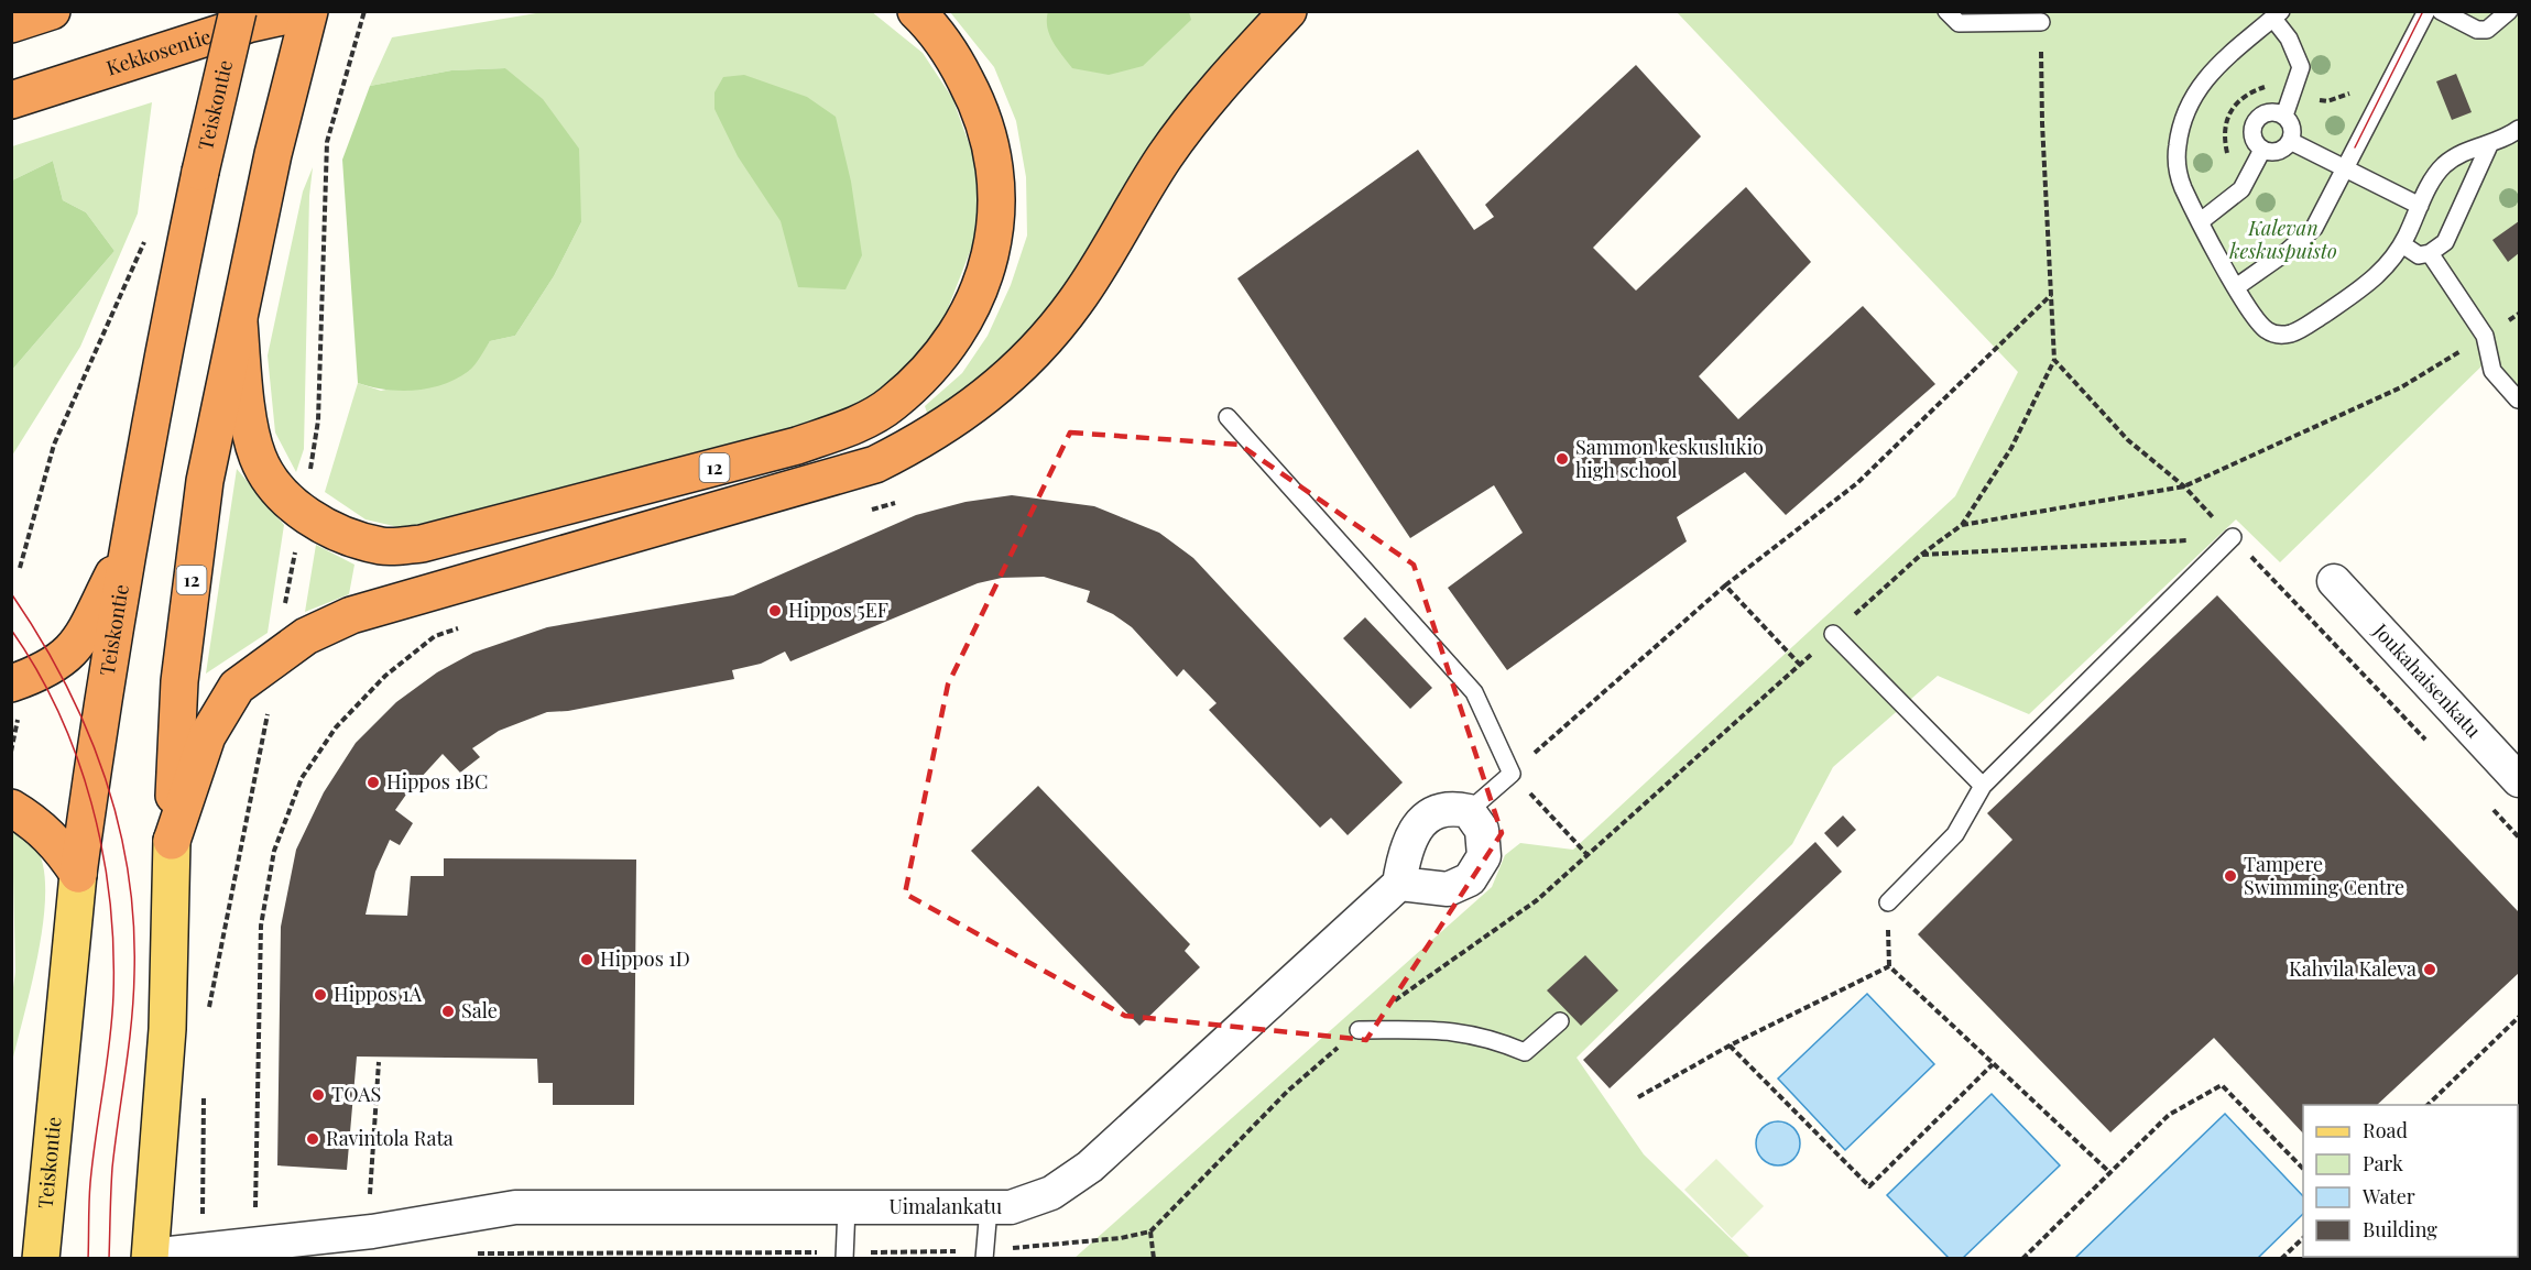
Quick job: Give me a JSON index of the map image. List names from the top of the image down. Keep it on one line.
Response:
{"streets":{"highway":["Kekkosentie","Teiskontie","12"],"street":["Joukahaisenkatu","Uimalankatu"]},"crossings":[["Kekkosentie","12"]],"parks":["Kalevan keskuspuisto"],"places":["Sammon keskuslukio high school","Hippos 5EF","Hippos 1BC","Tampere Swimming Centre","Hippos 1D","Kahvila Kaleva","Hippos 1A","Sale","TOAS","Ravintola Rata"],"legend":["Road","Park","Water","Building"]}
